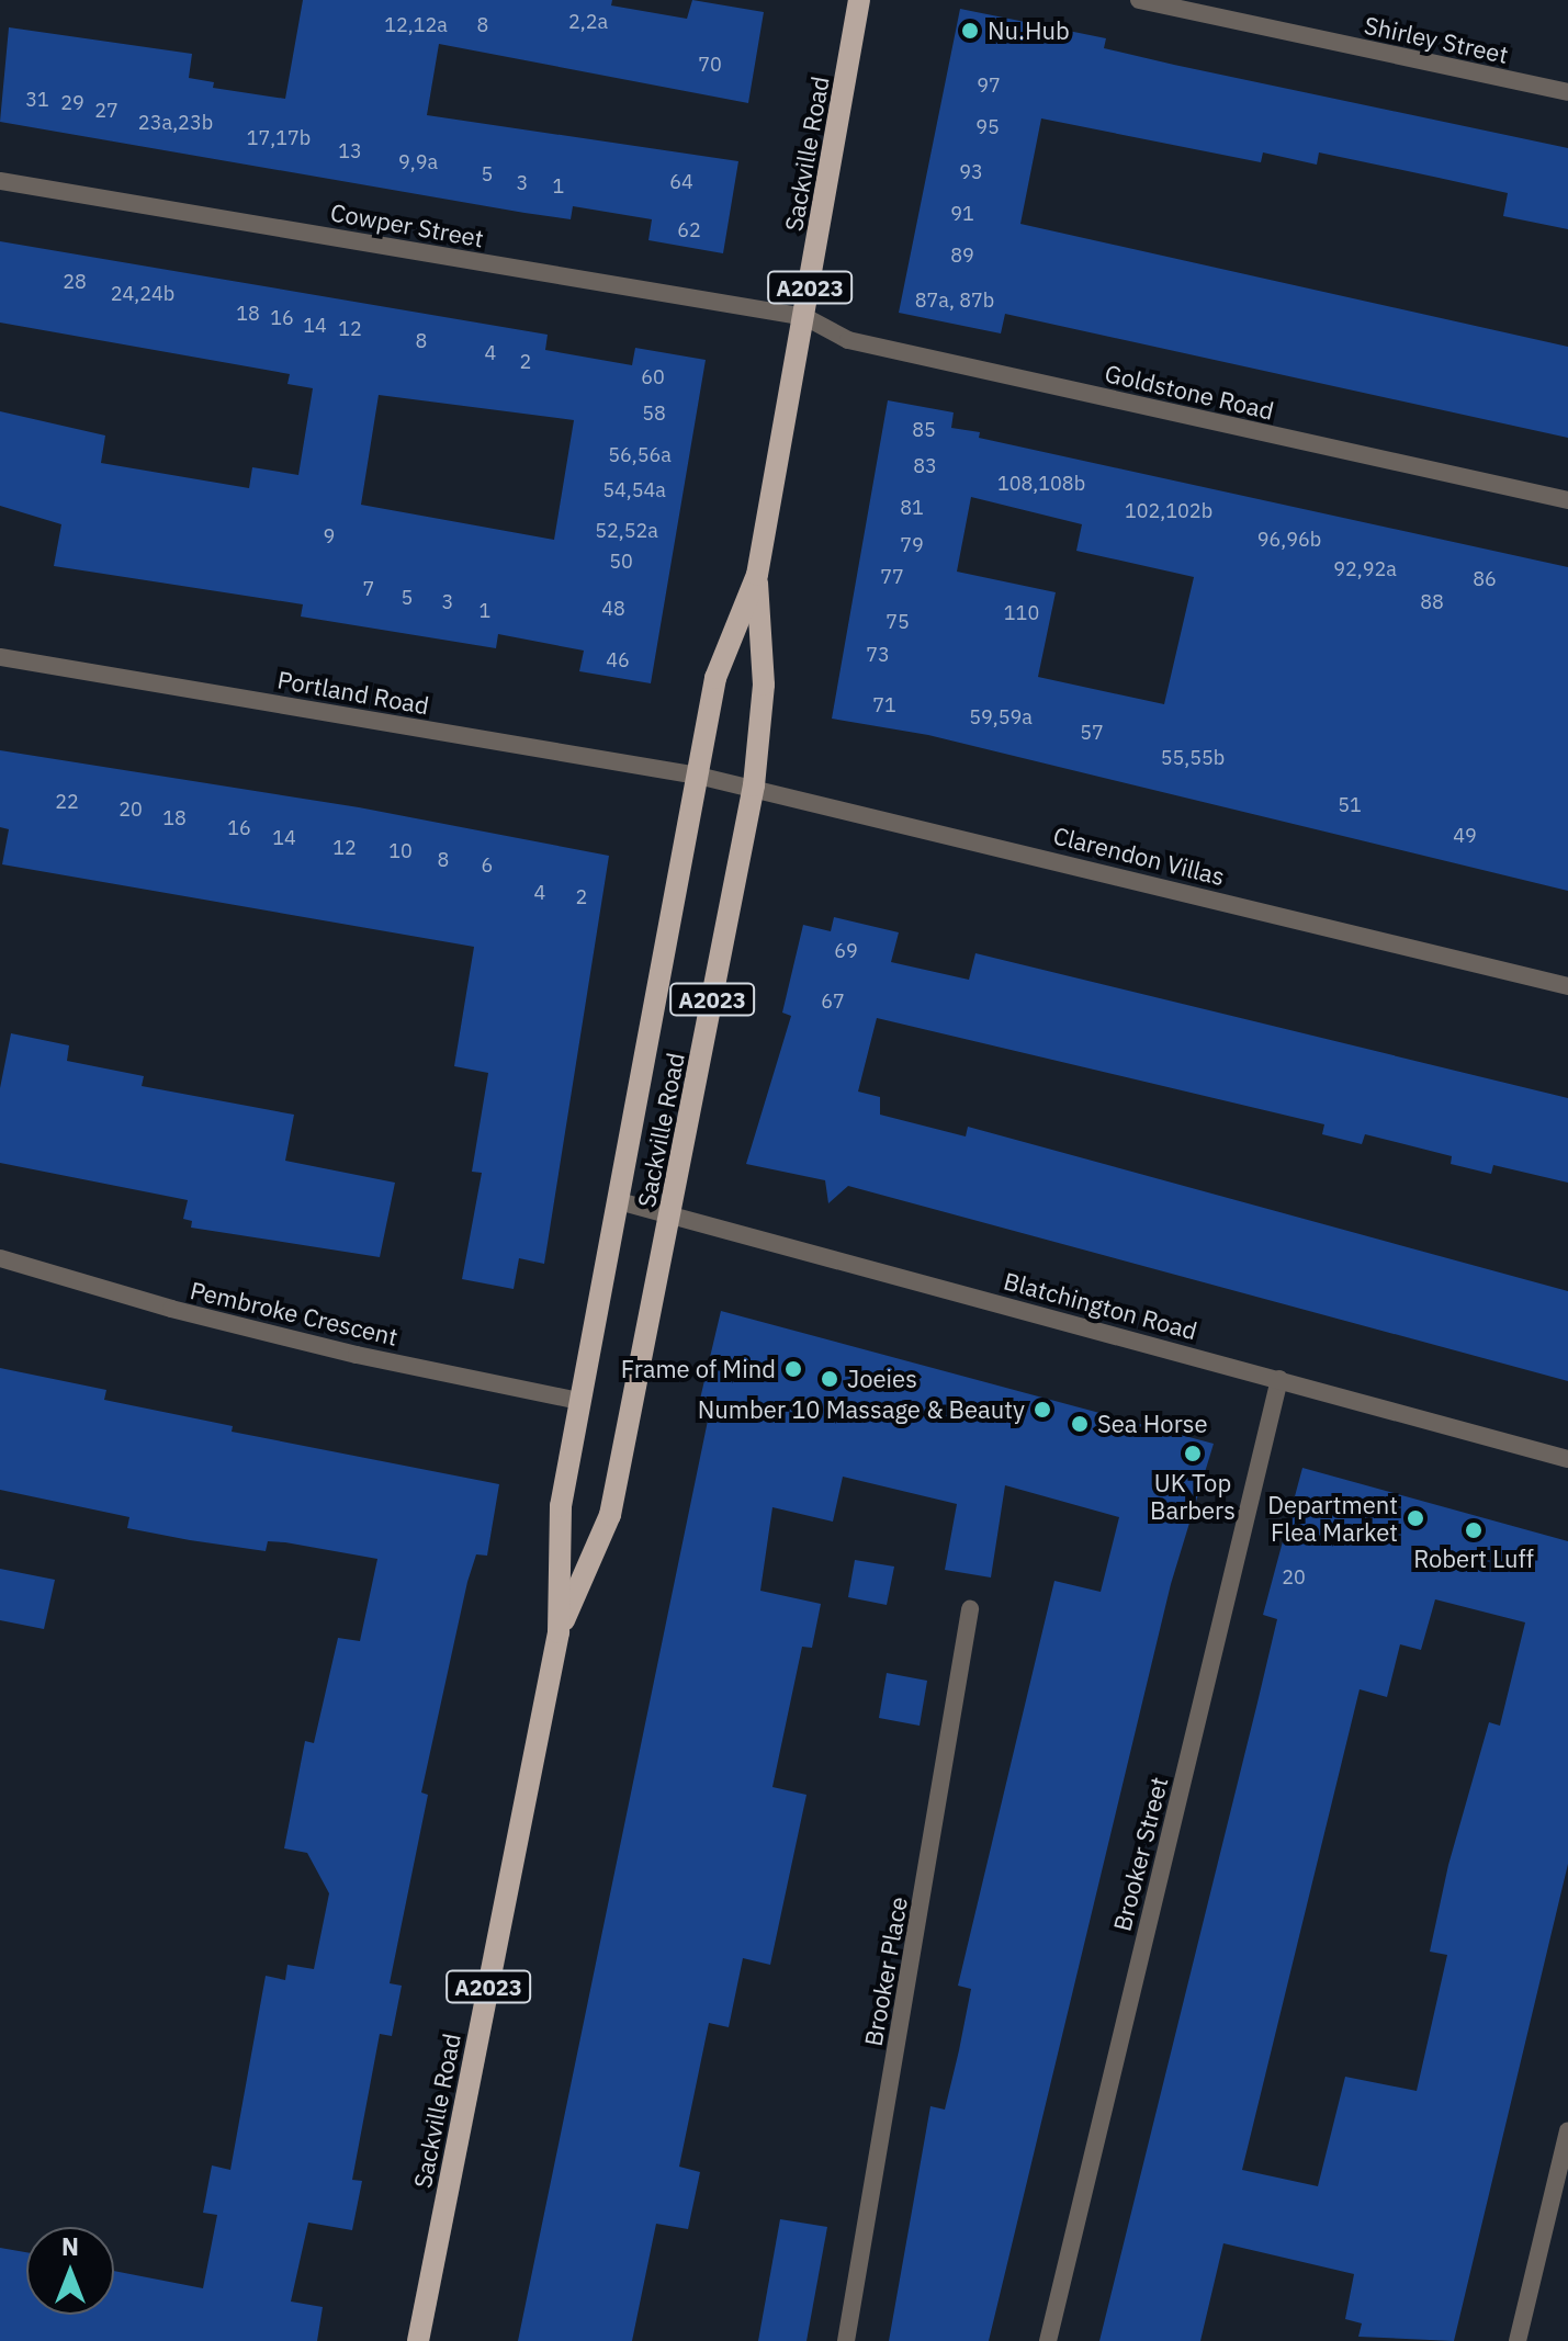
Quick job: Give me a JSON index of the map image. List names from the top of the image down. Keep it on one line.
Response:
{"streets":{"main road":["Sackville Road","A2023"],"street":["Shirley Street","Cowper Street","Goldstone Road","Portland Road","Clarendon Villas","Blatchington Road","Pembroke Crescent","Brooker Street","Brooker Place"]},"crossings":[["Sackville Road","Cowper Street"],["Sackville Road","Goldstone Road"],["Sackville Road","Portland Road"],["Sackville Road","Clarendon Villas"],["Sackville Road","Blatchington Road"],["Sackville Road","Pembroke Crescent"],["Cowper Street","Goldstone Road"],["Portland Road","Clarendon Villas"],["Blatchington Road","Brooker Street"]],"places":["Nu.Hub","Frame of Mind","Joeies","Number 10 Massage & Beauty","Sea Horse","UK Top Barbers","Department Flea Market","Robert Luff"],"house_numbers":["2,2a","12,12a","8","70","97","31","29","27","23a,23b","95","17,17b","13","9,9a","93","5","64","3","1","91","62","89","28","24,24b","87a, 87b","18","16","14","12","8","4","2","60","58","85","56,56a","83","108,108b","54,54a","81","102,102b","52,52a","9","96,96b","79","50","92,92a","77","86","7","5","3","88","48","1","110","75","73","46","71","59,59a","57","55,55b","22","51","20","18","16","49","14","12","10","8","6","4","2","69","67","20"],"north":"top"}
